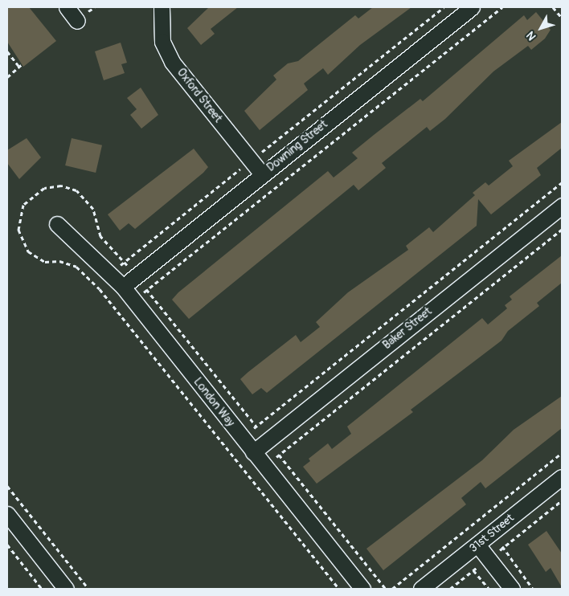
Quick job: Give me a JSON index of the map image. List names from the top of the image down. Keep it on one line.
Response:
{"streets":{"street":["Oxford Street","Downing Street","Baker Street","London Way","31st Street"]},"crossings":[["Oxford Street","Downing Street"],["Downing Street","London Way"],["Baker Street","London Way"]],"north":"bottom left"}
